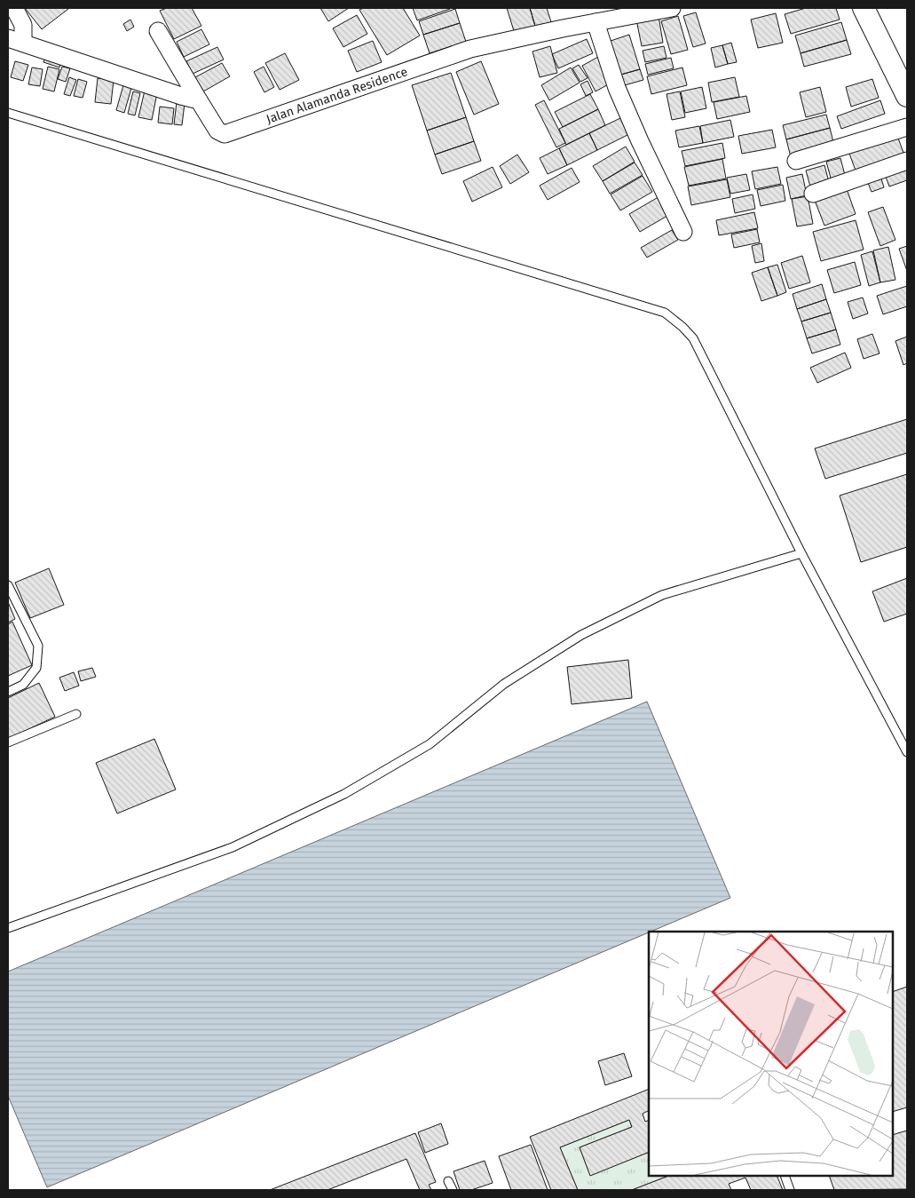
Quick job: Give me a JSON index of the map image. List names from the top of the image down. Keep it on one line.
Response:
{"streets":{"street":["Jalan Alamanda Residence"]}}
